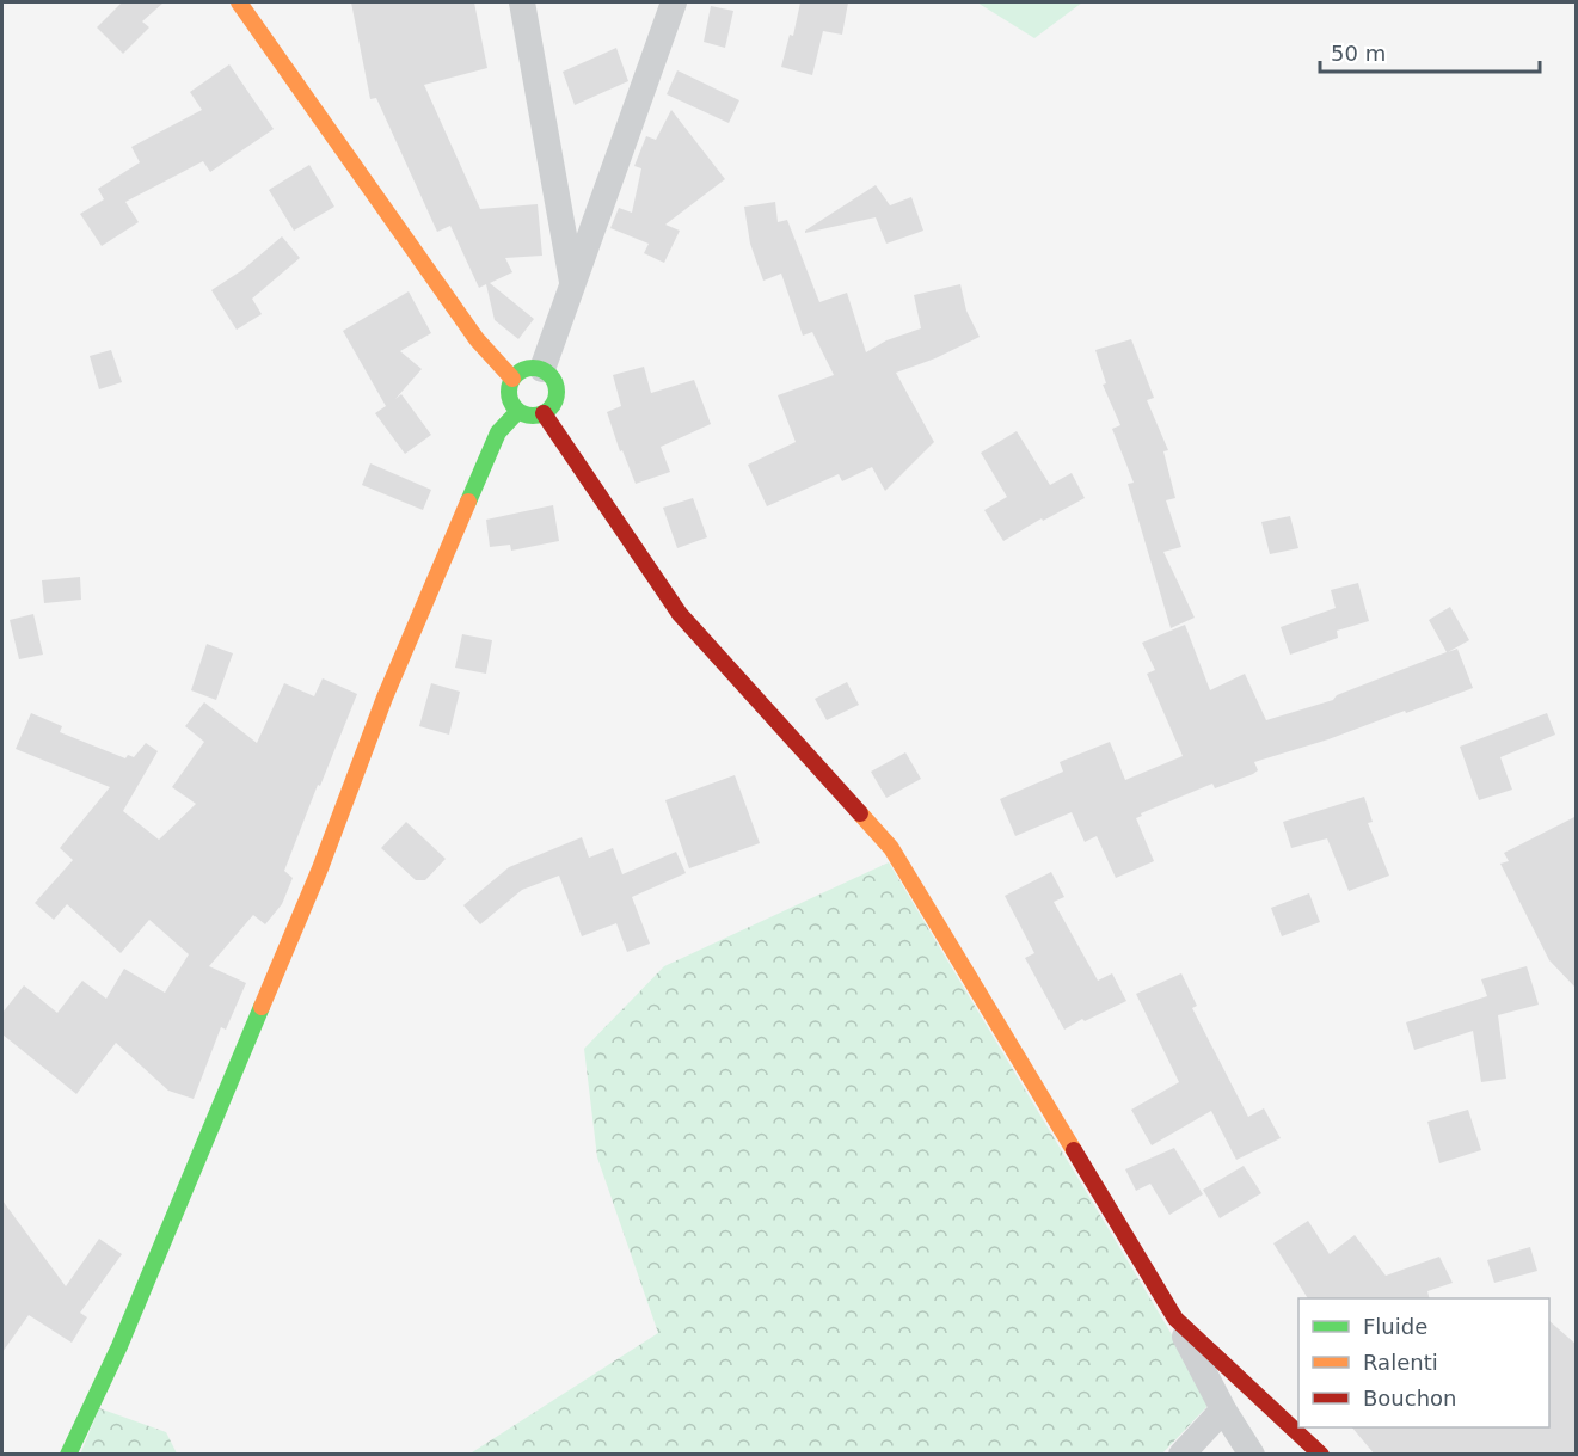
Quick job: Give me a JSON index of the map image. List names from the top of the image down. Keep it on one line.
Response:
{"legend":["Fluide","Ralenti","Bouchon"],"scale_bar":"50 m"}
